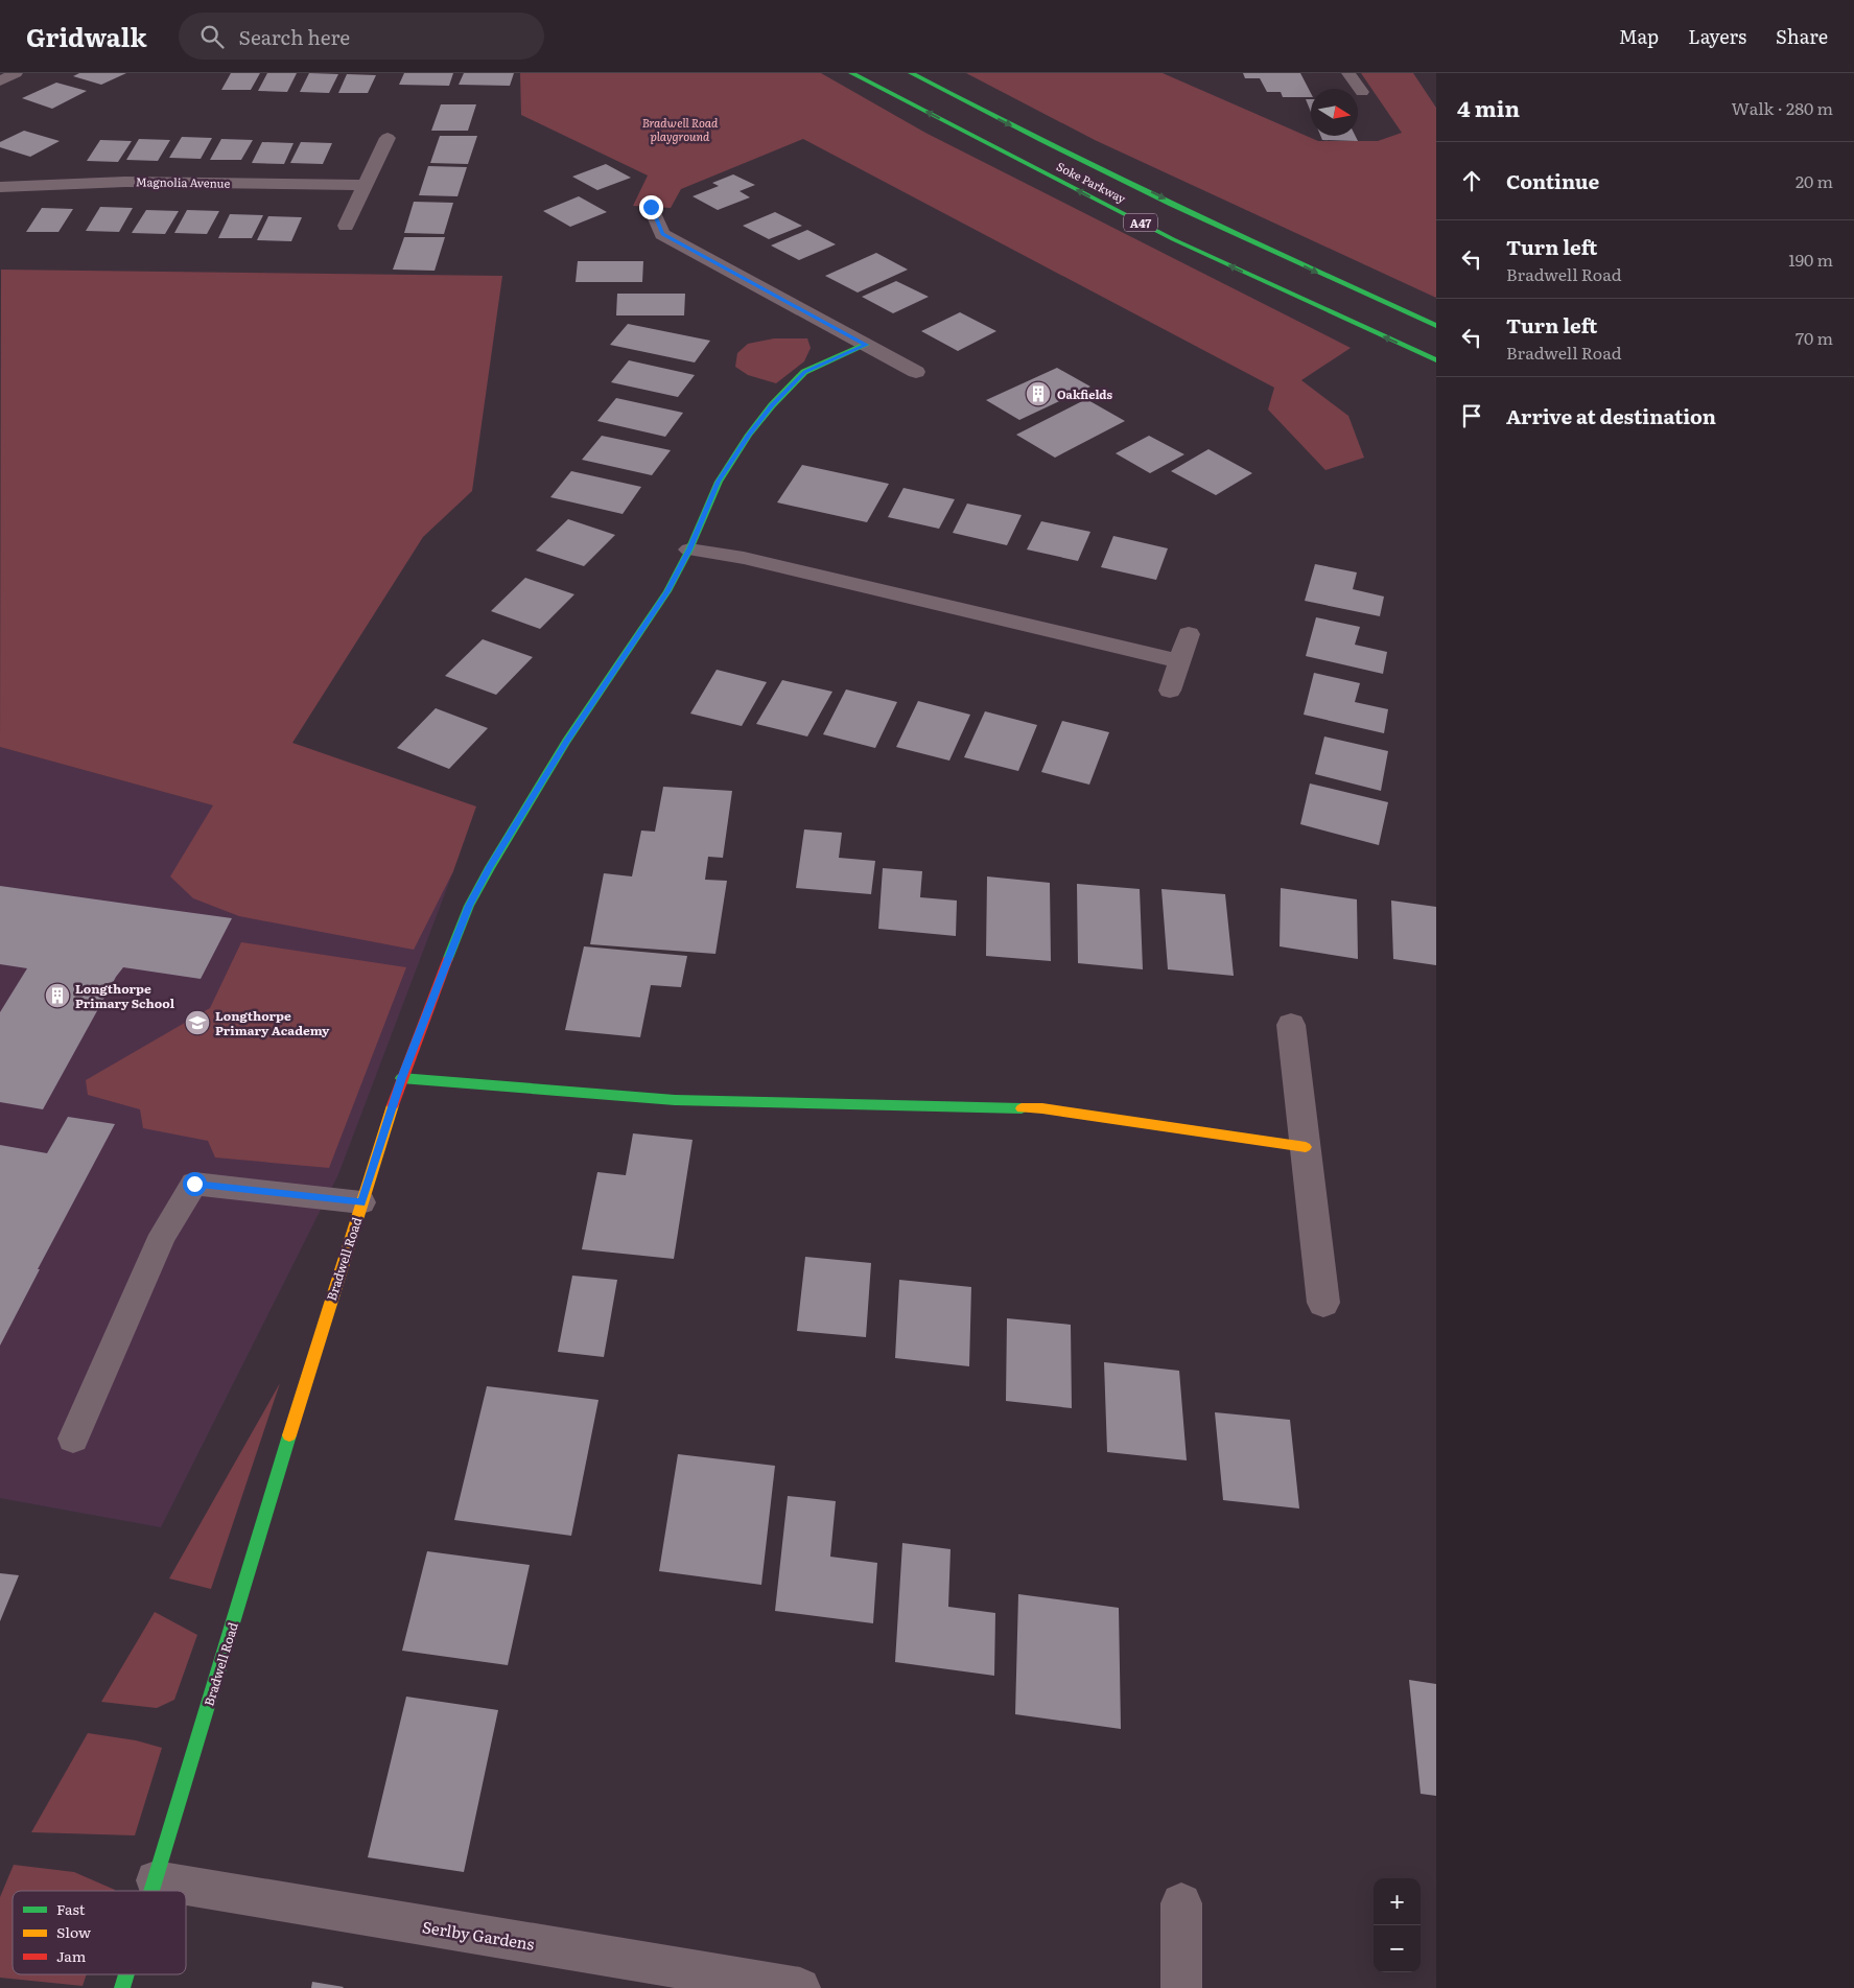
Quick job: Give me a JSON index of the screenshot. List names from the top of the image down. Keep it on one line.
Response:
{"streets":{"main road":["Soke Parkway","A47","Bradwell Road"],"street":["Magnolia Avenue","Serlby Gardens"]},"crossings":[["Bradwell Road","Serlby Gardens"]],"parks":["Bradwell Road playground"],"places":{"building":["Oakfields","Longthorpe Primary School"],"school or university":["Longthorpe Primary Academy"]},"legend":["Fast","Slow","Jam"],"north":"right","page":{"header":"Gridwalk","search":"Search here","nav":["Map","Layers","Share"],"heading":["4 min","Walk · 280 m"],"list":[["Continue","20 m"],["Turn left","Bradwell Road","190 m"],["Turn left","Bradwell Road","70 m"],"Arrive at destination"],"map_buttons":["+","−"]}}
